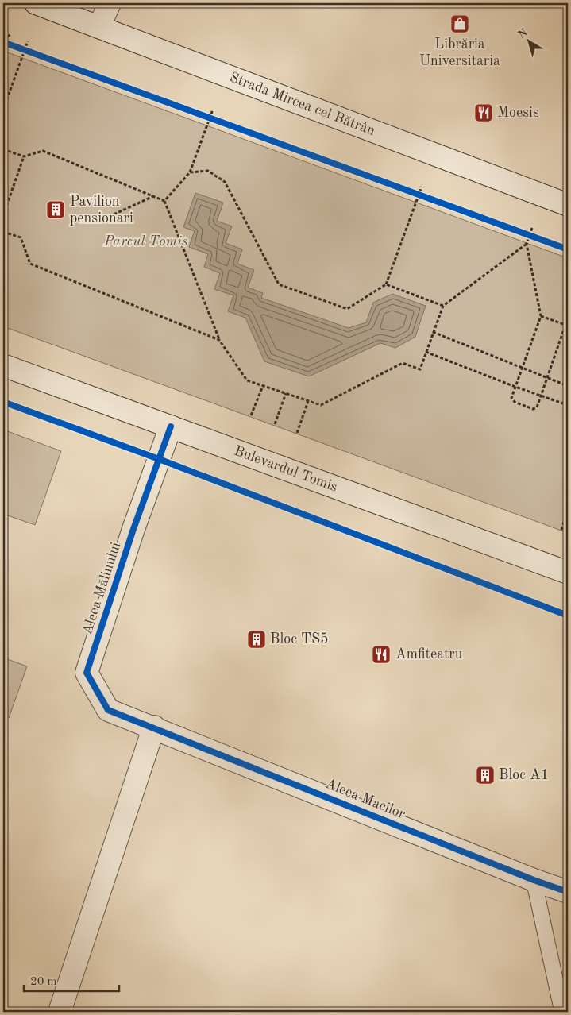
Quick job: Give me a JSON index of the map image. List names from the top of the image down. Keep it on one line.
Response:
{"streets":{"main road":["Strada Mircea cel Bătrân","Bulevardul Tomis","Aleea Mălinului","Aleea Macilor"]},"crossings":[["Bulevardul Tomis","Aleea Mălinului"],["Aleea Mălinului","Aleea Macilor"]],"parks":["Parcul Tomis"],"places":{"shop":["Librăria Universitaria"],"restaurant":["Moesis","Amfiteatru"],"building":["Pavilion pensionari","Bloc TS5","Bloc A1"]},"scale_bar":"20 m","north":"top left"}
